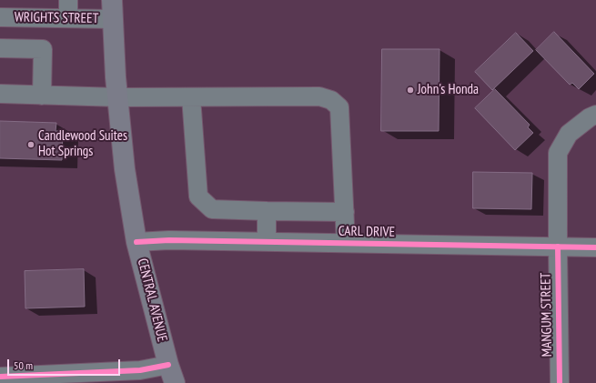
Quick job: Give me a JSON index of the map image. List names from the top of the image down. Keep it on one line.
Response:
{"streets":{"main road":["CENTRAL AVENUE"],"street":["WRIGHTS STREET","CARL DRIVE","MANGUM STREET"]},"crossings":[["WRIGHTS STREET","CENTRAL AVENUE"],["CARL DRIVE","CENTRAL AVENUE"],["CARL DRIVE","MANGUM STREET"]],"places":["John's Honda","Candlewood Suites Hot Springs"],"scale_bar":"50 m"}
